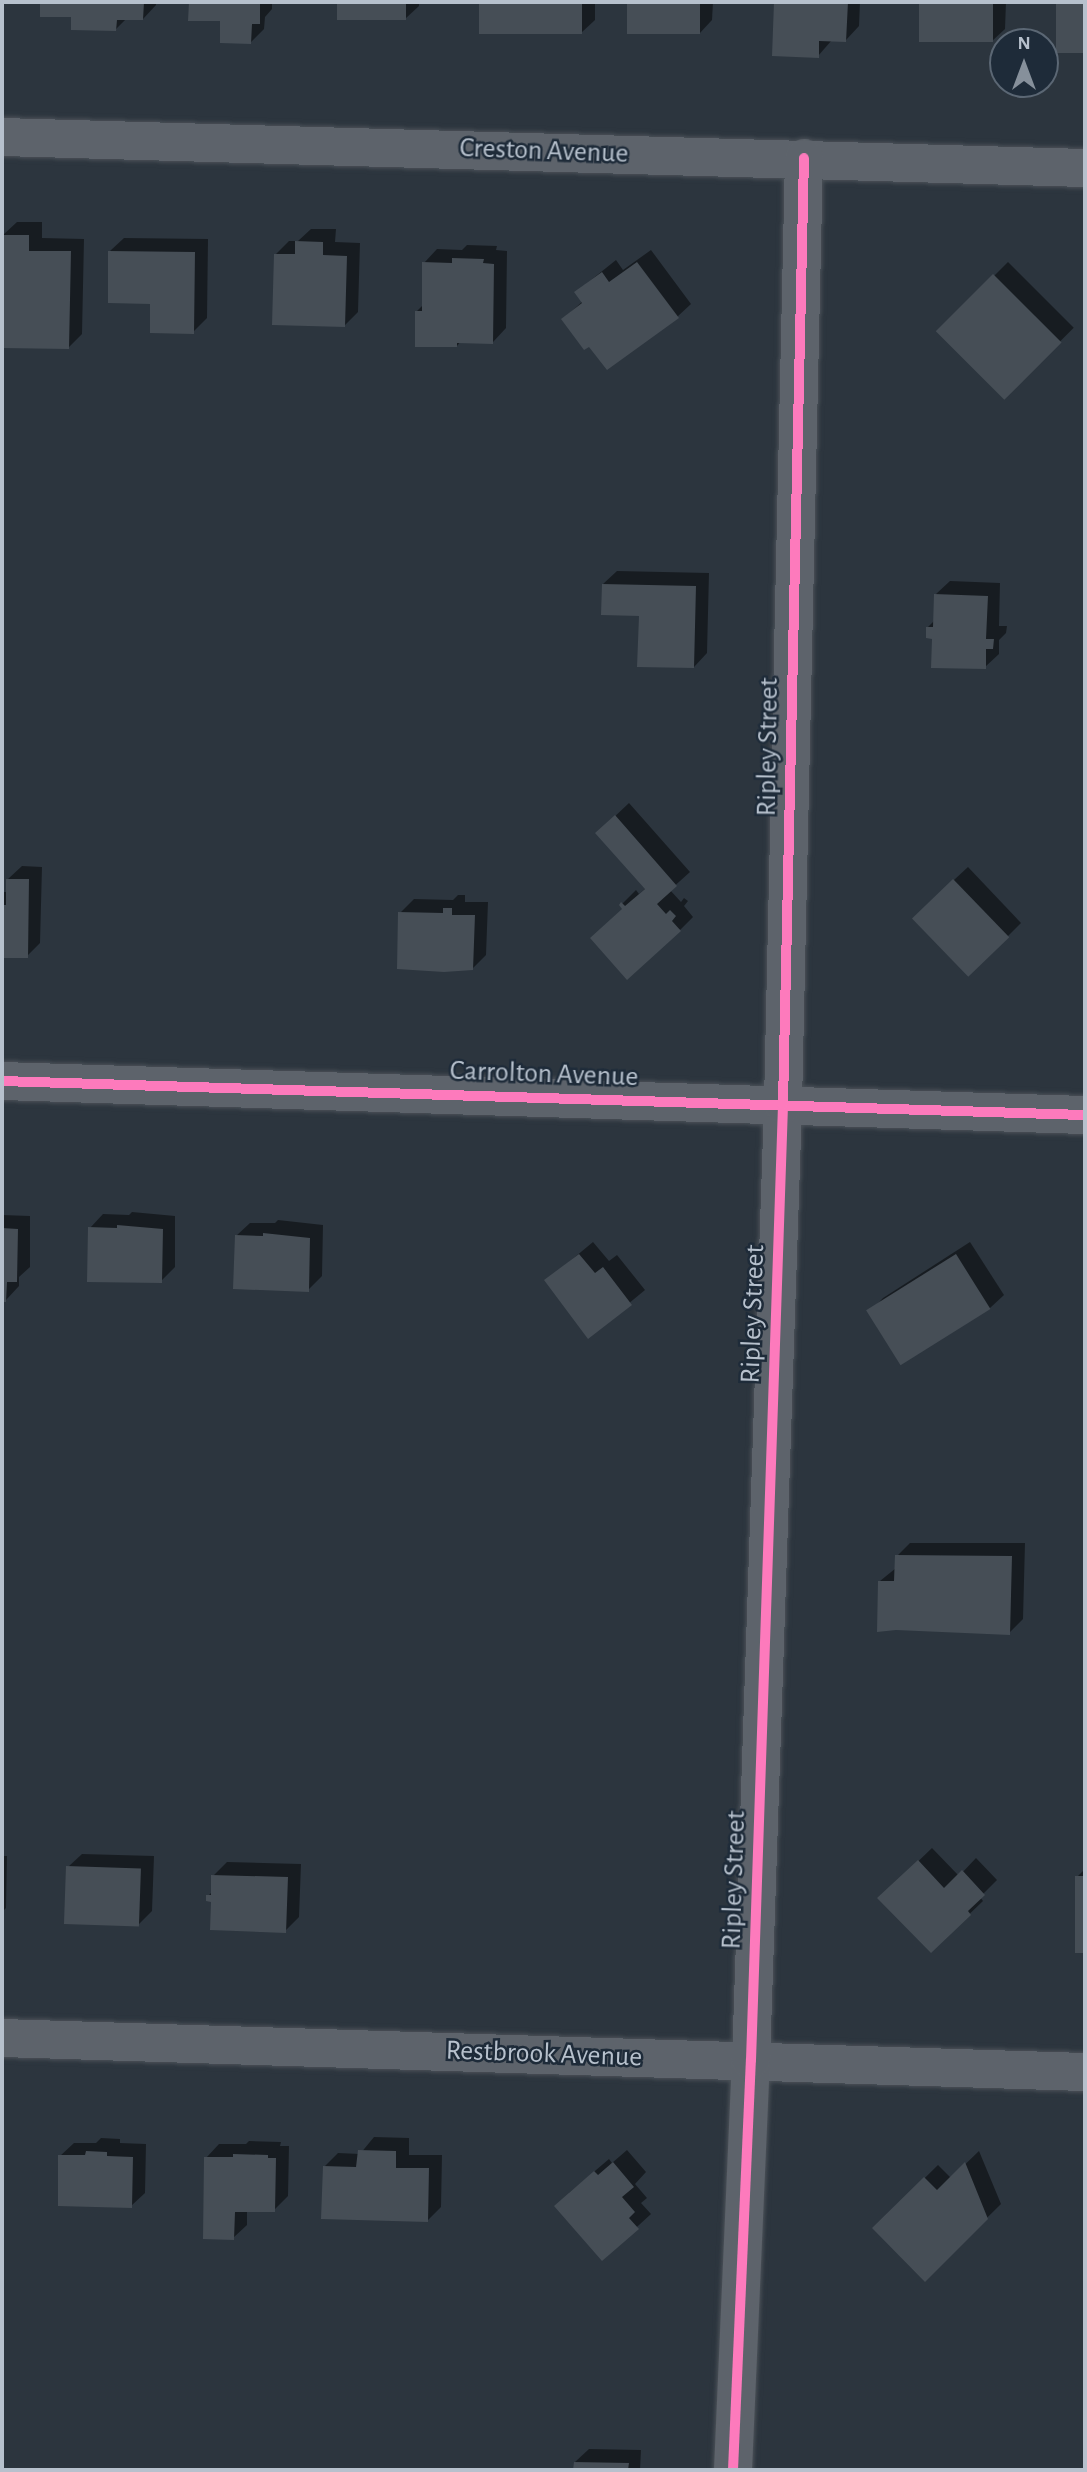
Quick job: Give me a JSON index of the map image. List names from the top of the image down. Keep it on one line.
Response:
{"streets":{"street":["Creston Avenue","Ripley Street","Carrolton Avenue","Restbrook Avenue"]},"crossings":[["Creston Avenue","Ripley Street"],["Ripley Street","Carrolton Avenue"],["Ripley Street","Restbrook Avenue"]],"north":"top"}
